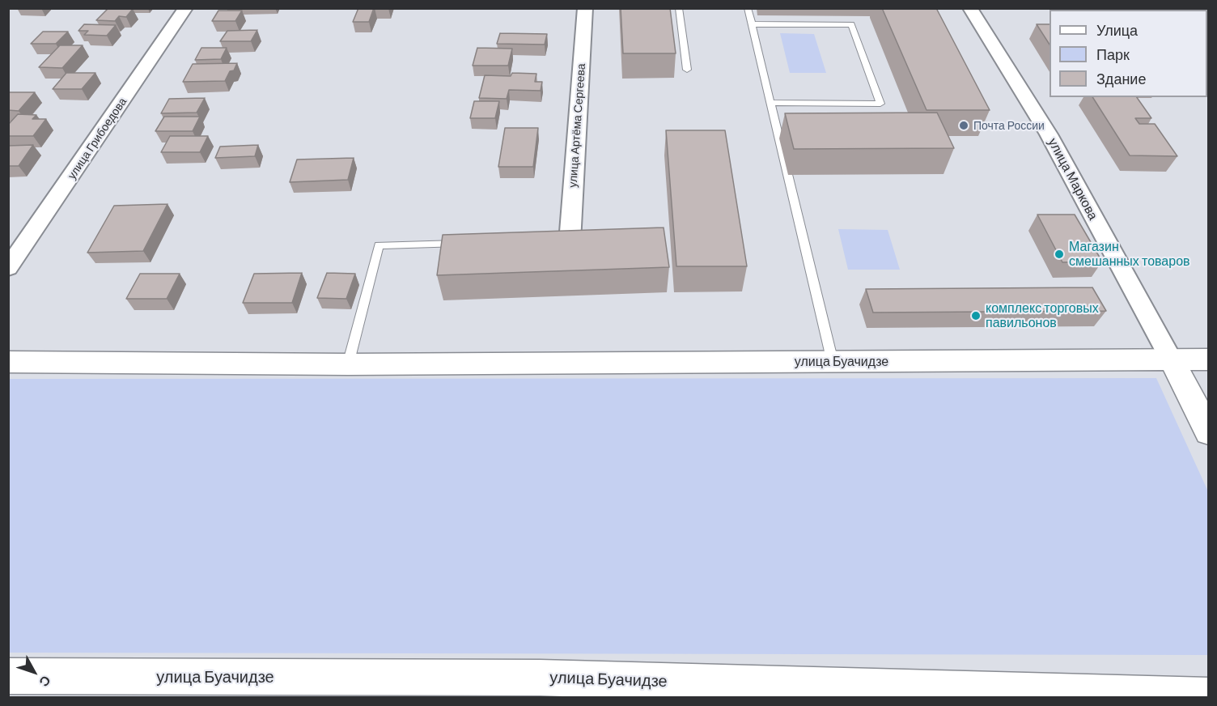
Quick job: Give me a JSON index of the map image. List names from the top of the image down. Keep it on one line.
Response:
{"streets":{"main road":["улица Маркова","улица Буачидзе"],"street":["улица Артёма Сергеева","улица Грибоедова"]},"crossings":[["улица Маркова","улица Буачидзе"]],"places":["Почта России","Магазин смешанных товаров","комплекс торговых павильонов"],"legend":["Улица","Парк","Здание"],"north":"bottom right"}
